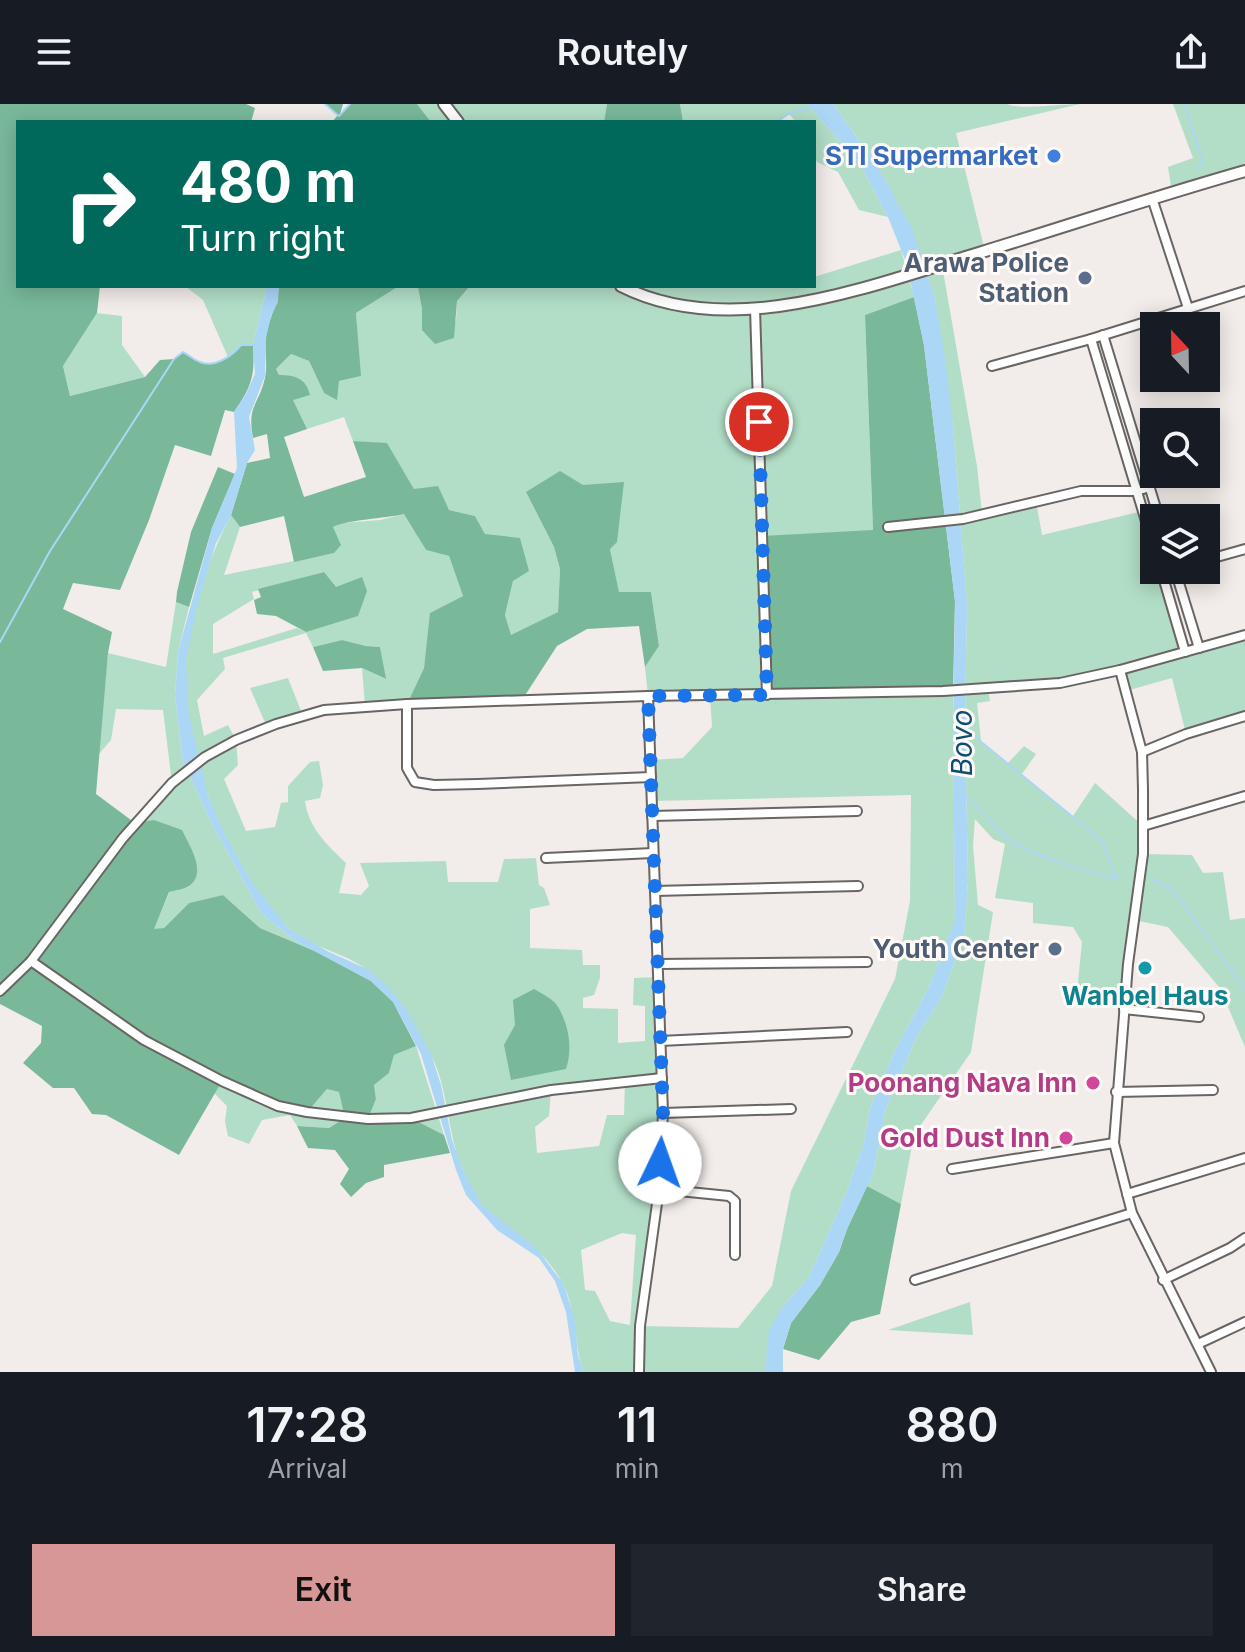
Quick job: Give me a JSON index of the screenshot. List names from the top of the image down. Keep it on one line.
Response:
{"water":["Bovo"],"places":["STI Supermarket","Arawa Police Station","Youth Center","Wanbel Haus","Poonang Nava Inn","Gold Dust Inn"],"north":"top","page":{"header":"Routely","turn":["480 m","Turn right"],"eta":["17:28","Arrival","11","min","880","m"],"buttons":["Exit","Share"]}}
